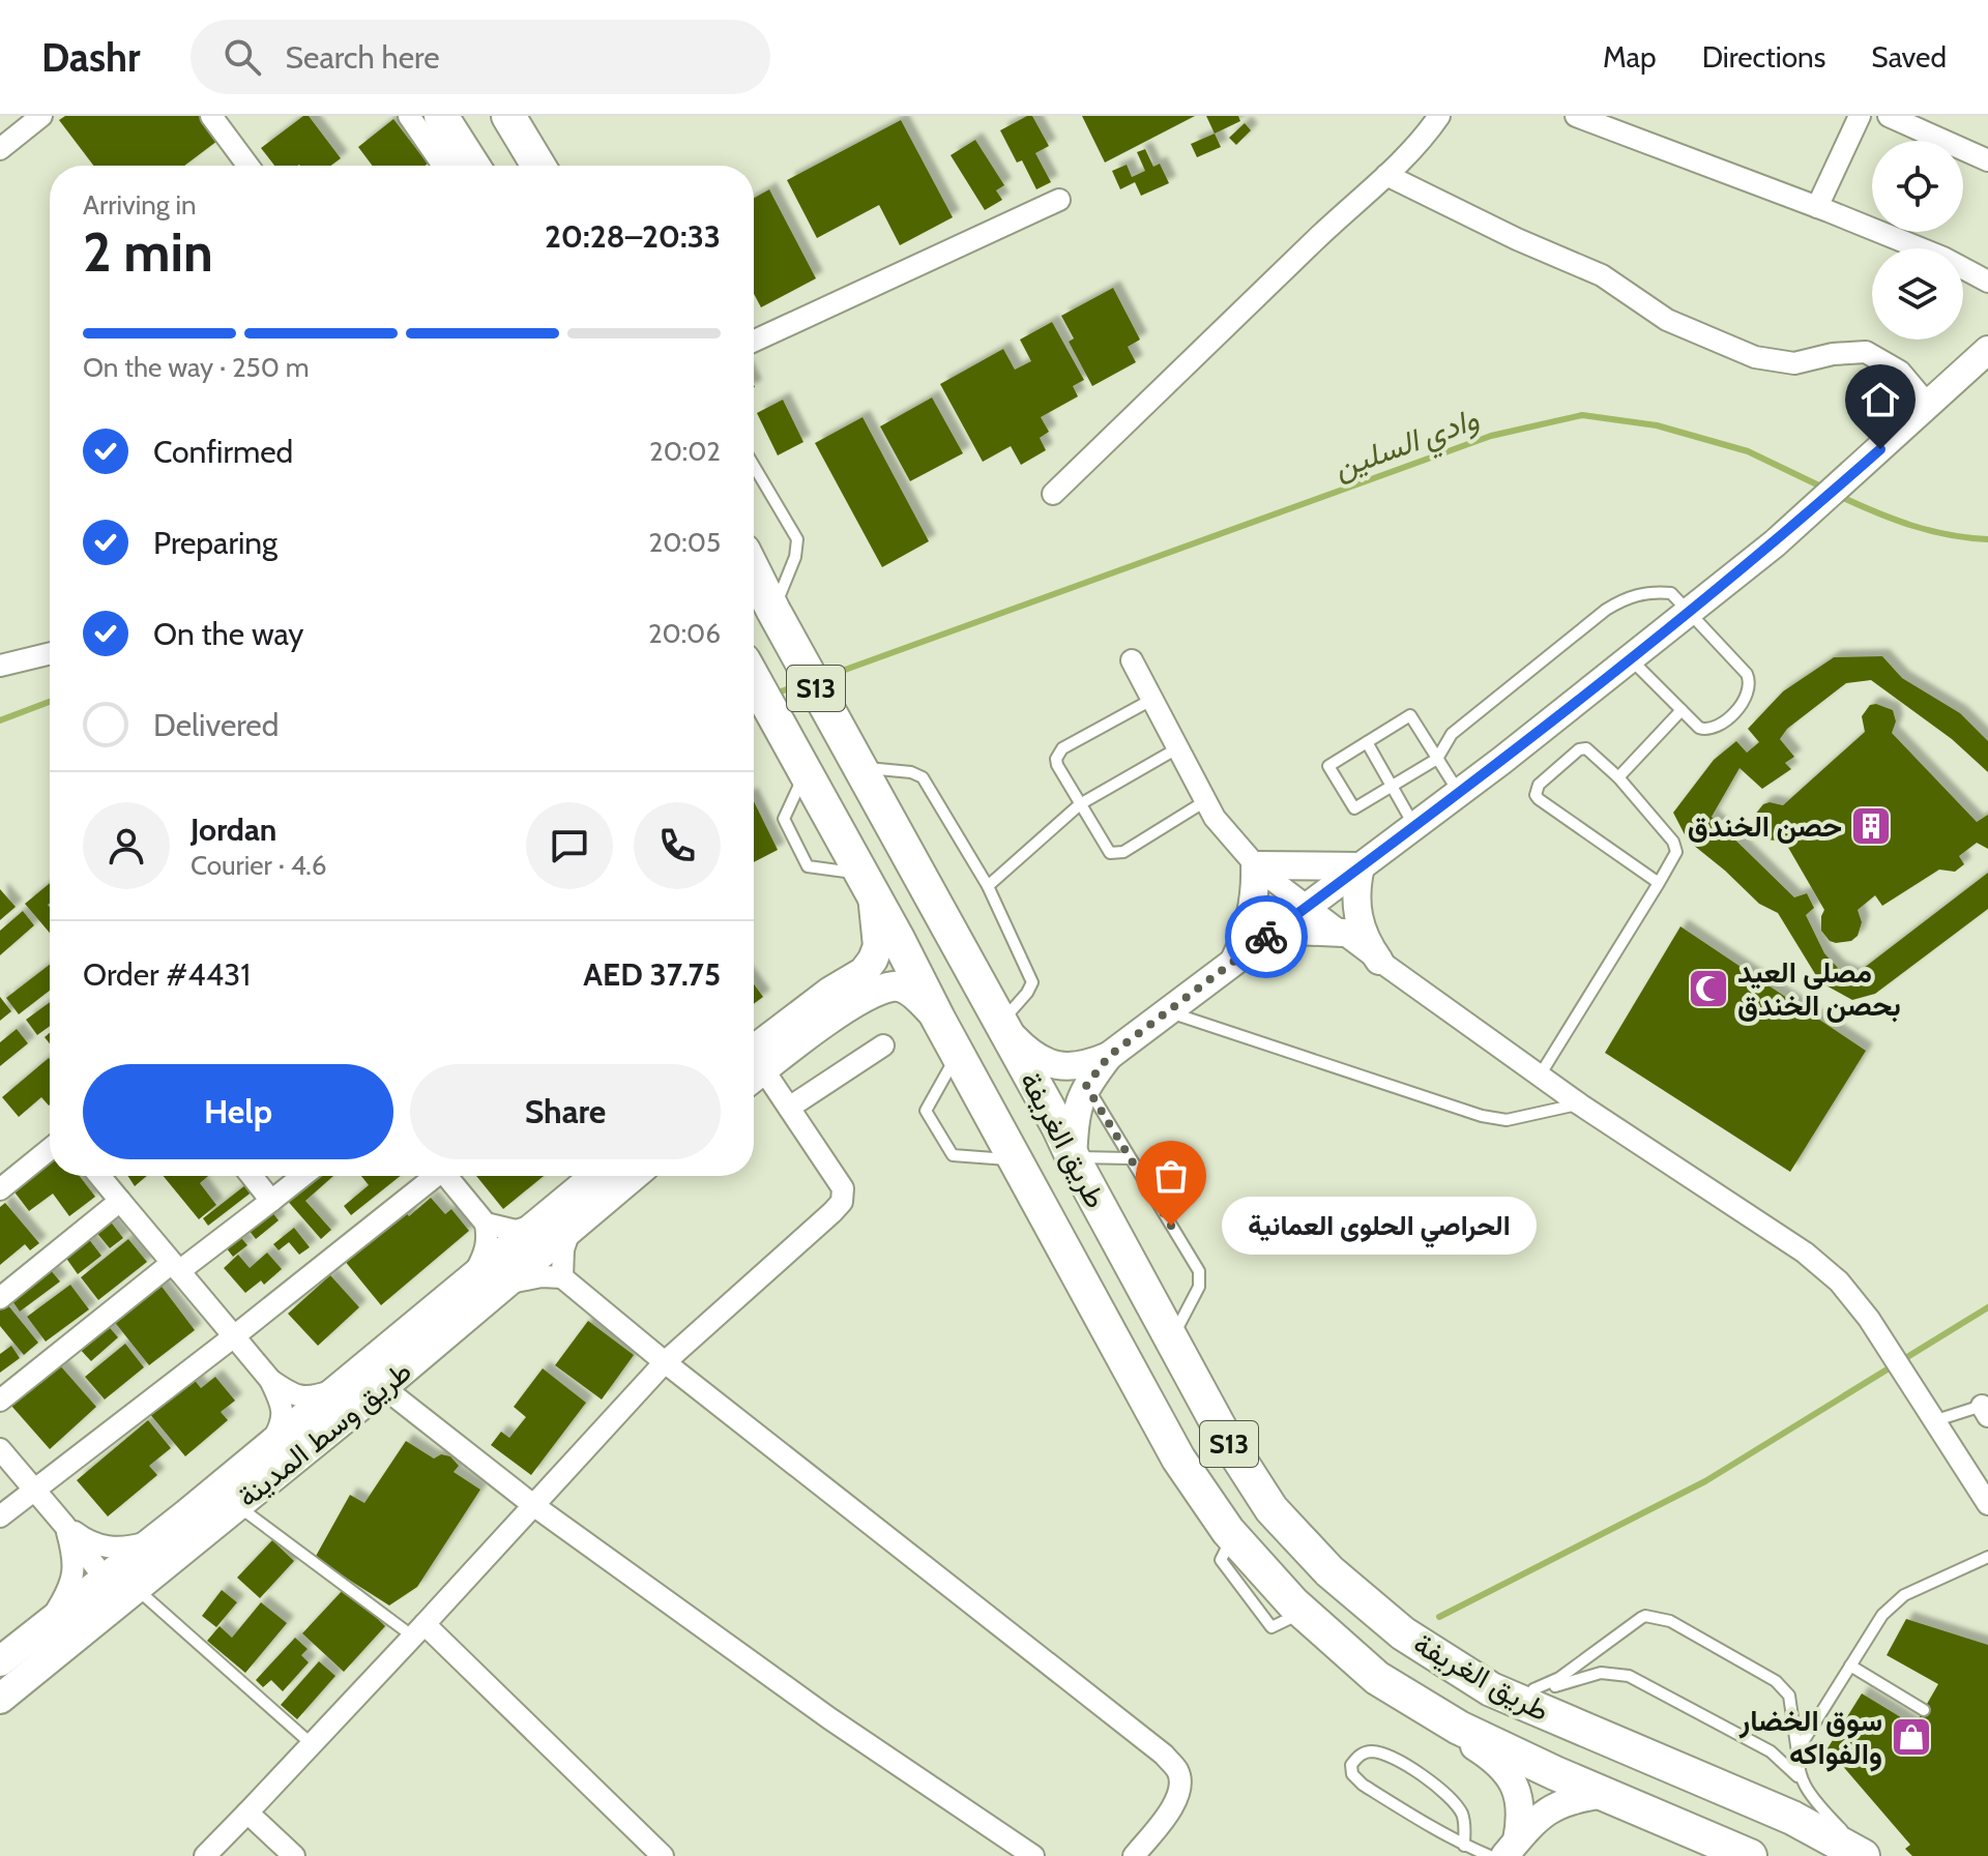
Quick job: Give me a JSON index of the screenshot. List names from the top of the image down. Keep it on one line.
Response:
{"streets":{"main road":["S13","طريق الغريفة","طريق وسط المدينة"]},"water":["وادي السلين"],"places":{"building":["حصن الخندق"],"mosque":["مصلى العيد بحصن الخندق"],"other":["الحراصي الحلوى العمانية"],"shop":["سوق الخضار والفواكه"]},"page":{"header":"Dashr","search":"Search here","nav":["Map","Directions","Saved"],"heading":["2 min","Arriving in","20:28–20:33"],"panel":["Jordan","Courier · 4.6","Order #4431","AED 37.75"],"bar":"On the way · 250 m","list":[["Confirmed","20:02"],["Preparing","20:05"],["On the way","20:06"],"Delivered"],"buttons":["Help","Share"],"bubble":"الحراصي الحلوى العمانية"}}
